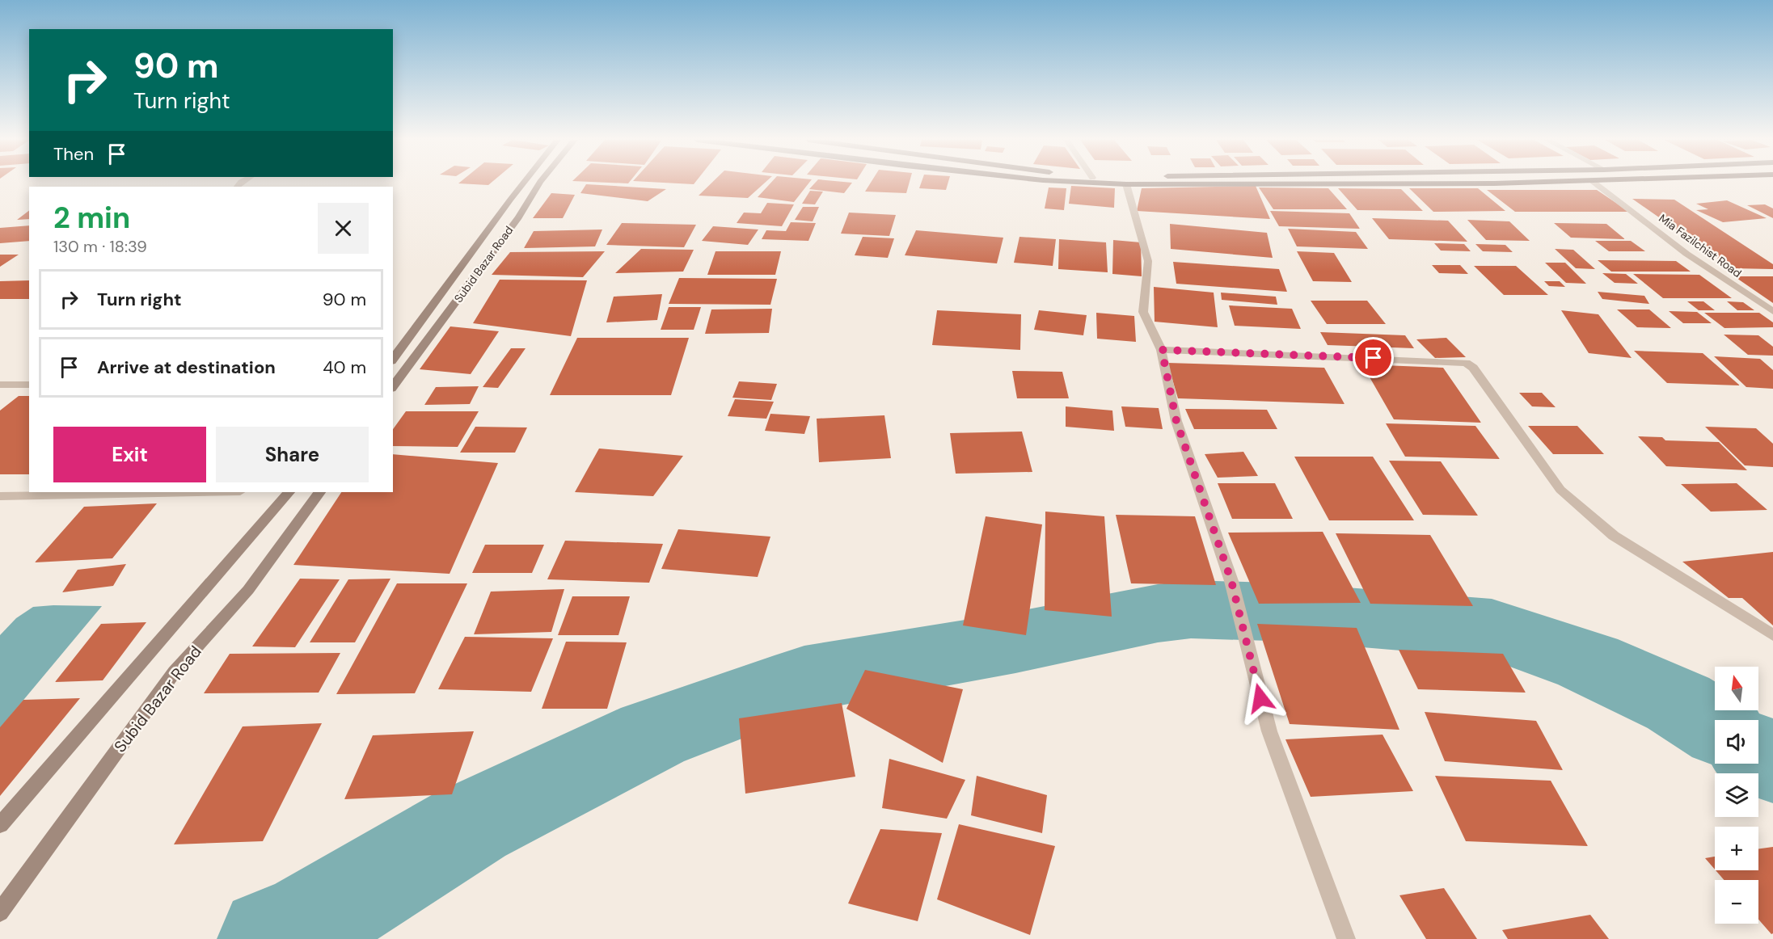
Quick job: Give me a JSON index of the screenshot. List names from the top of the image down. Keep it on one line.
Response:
{"streets":{"main road":["Subid Bazar Road"],"street":["Mia Fazilchist Road"]},"north":"top","page":{"turn":["90 m","Turn right"],"then":"Then","heading":["2 min","130 m · 18:39"],"list":[{"name":"Turn right","value":"90 m"},{"name":"Arrive at destination","value":"40 m"}],"buttons":["Exit","Share"],"map_buttons":["+","−"]}}
